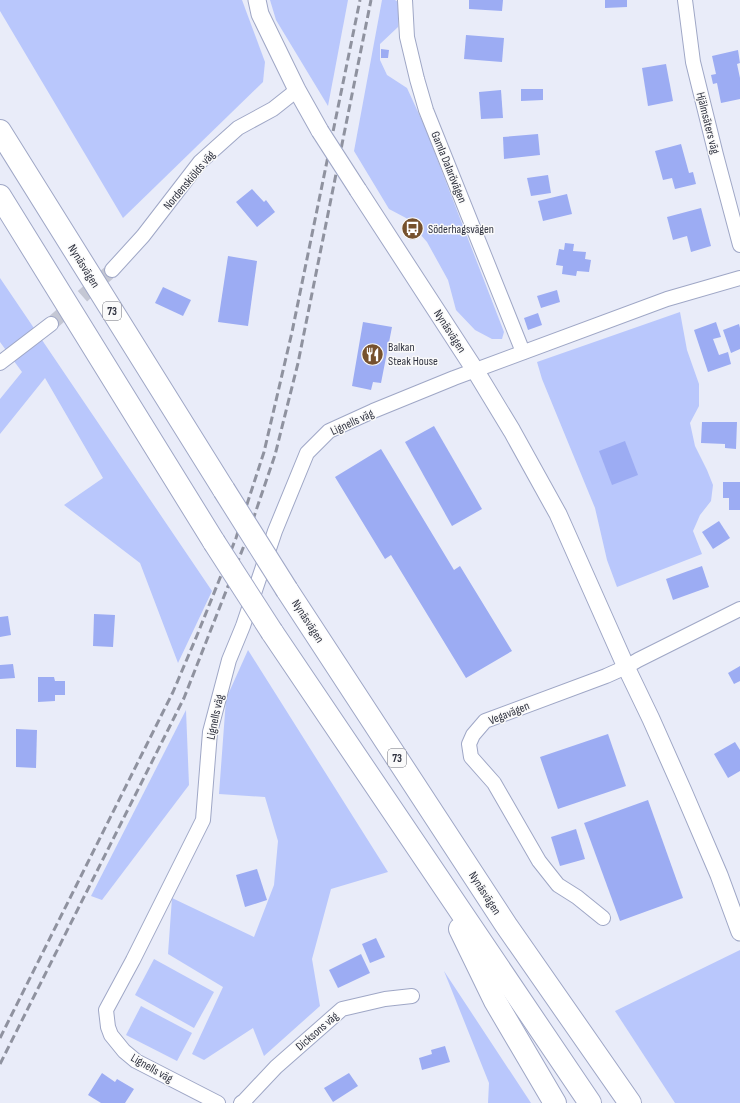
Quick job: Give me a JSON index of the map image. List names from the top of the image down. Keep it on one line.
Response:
{"streets":{"highway":["Nynäsvägen","73"],"street":["Hjälmsäters väg","Gamla Dalarövägen","Nordenskiölds väg","Lignells väg","Vegavägen","Dicksons väg"]},"crossings":[["Nordenskiölds väg","Nynäsvägen"],["Nynäsvägen","Lignells väg"],["Nynäsvägen","Vegavägen"]],"places":{"bus stop":["Söderhagsvägen"],"restaurant":["Balkan Steak House"]}}
